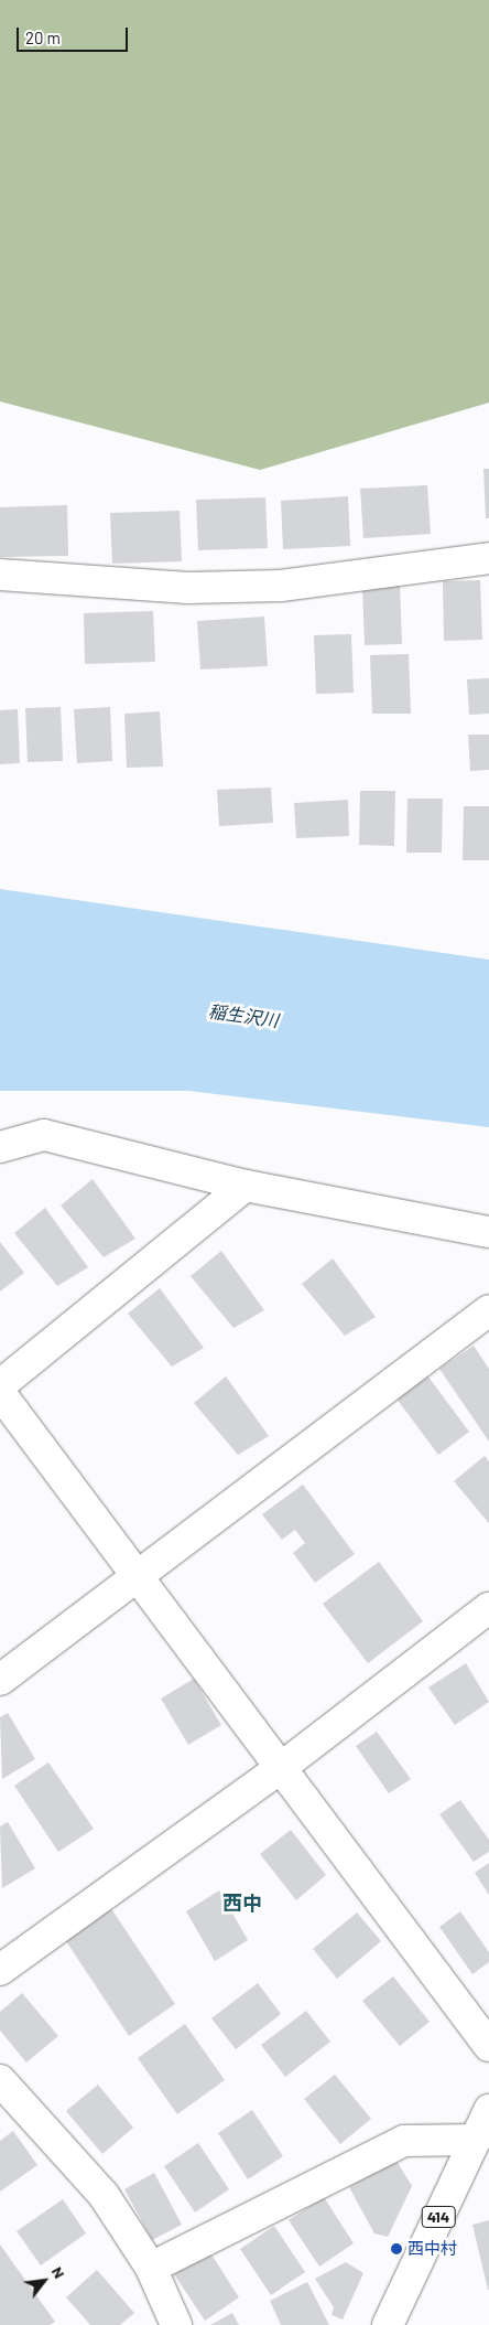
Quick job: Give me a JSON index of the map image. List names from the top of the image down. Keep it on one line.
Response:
{"streets":{"main road":["414"]},"districts":["西中"],"water":["稲生沢川"],"places":["西中村"],"scale_bar":"20 m","north":"top right"}
